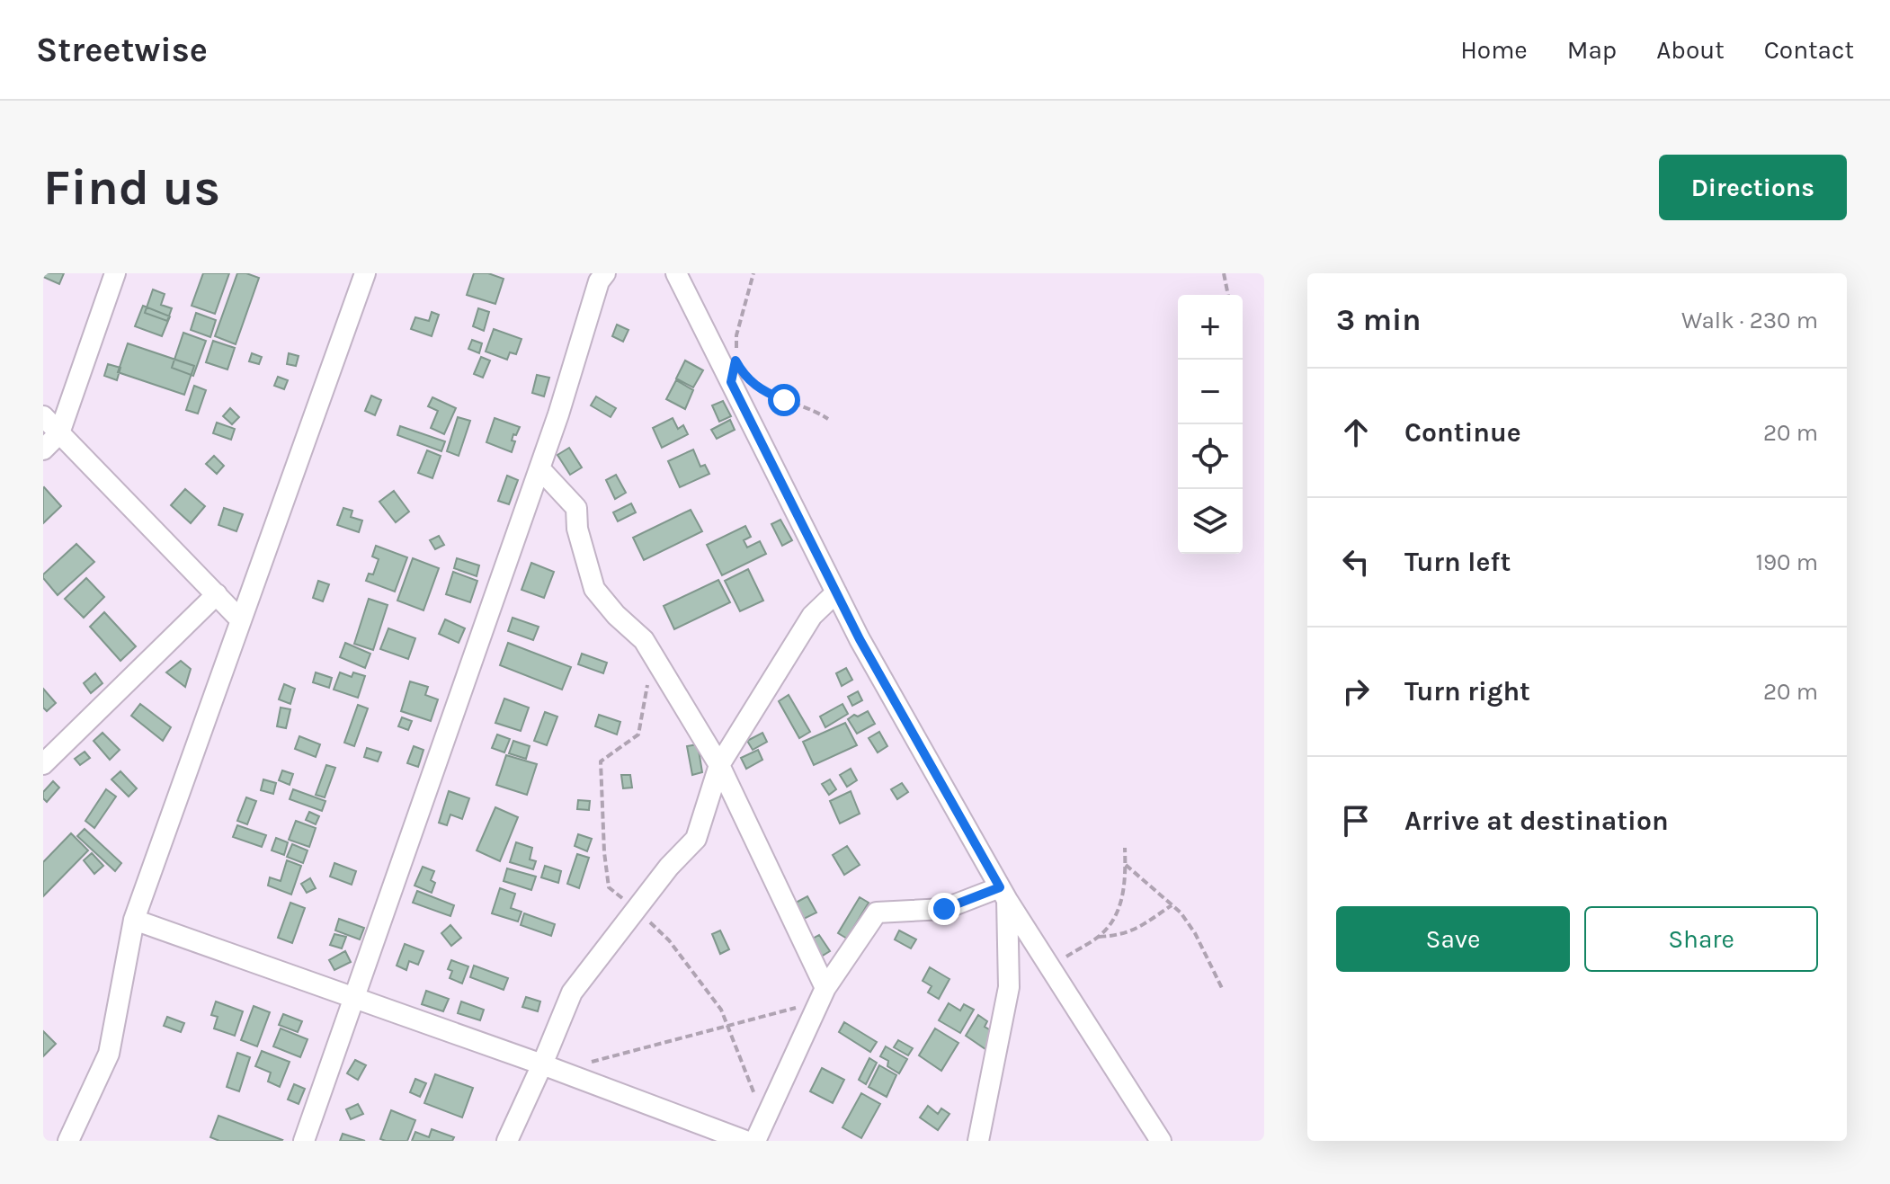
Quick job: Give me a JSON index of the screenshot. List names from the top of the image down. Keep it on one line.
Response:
{"page":{"header":"Streetwise","nav":["Home","Map","About","Contact"],"buttons":["Directions",["Save","Share"]],"title":"Find us","heading":["3 min","Walk · 230 m"],"map_buttons":["+","−"],"list":[["Continue","20 m"],["Turn left","190 m"],["Turn right","20 m"],"Arrive at destination"]}}
